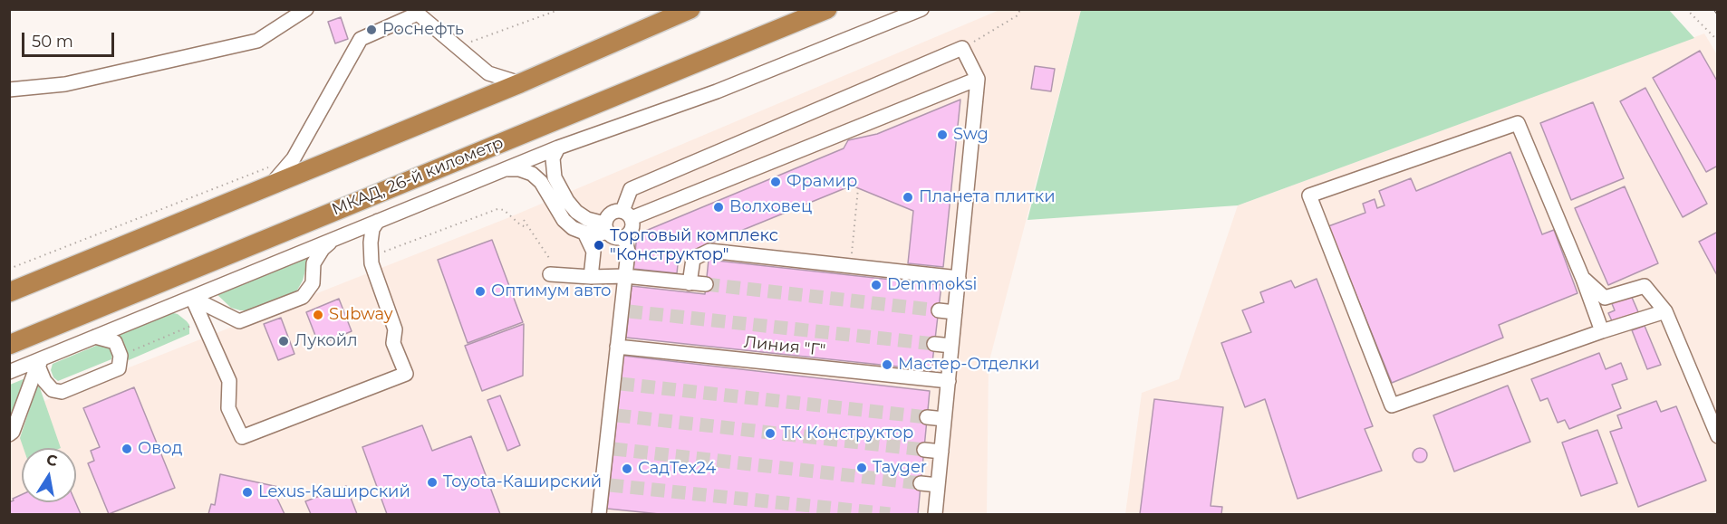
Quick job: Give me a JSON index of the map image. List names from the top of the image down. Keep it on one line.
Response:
{"streets":{"highway":["МКАД, 26-й километр"],"street":["Линия \"Г\""]},"places":["Роснефть","Swg","Фрамир","Планета плитки","Волховец","Торговый комплекс \"Конструктор\"","Demmoksi","Оптимум авто","Subway","Лукойл","Мастер-Отделки","ТК Конструктор","Овод","Tayger","СадТех24","Toyota-Каширский","Lexus-Каширский"],"scale_bar":"50 m","north":"top"}
